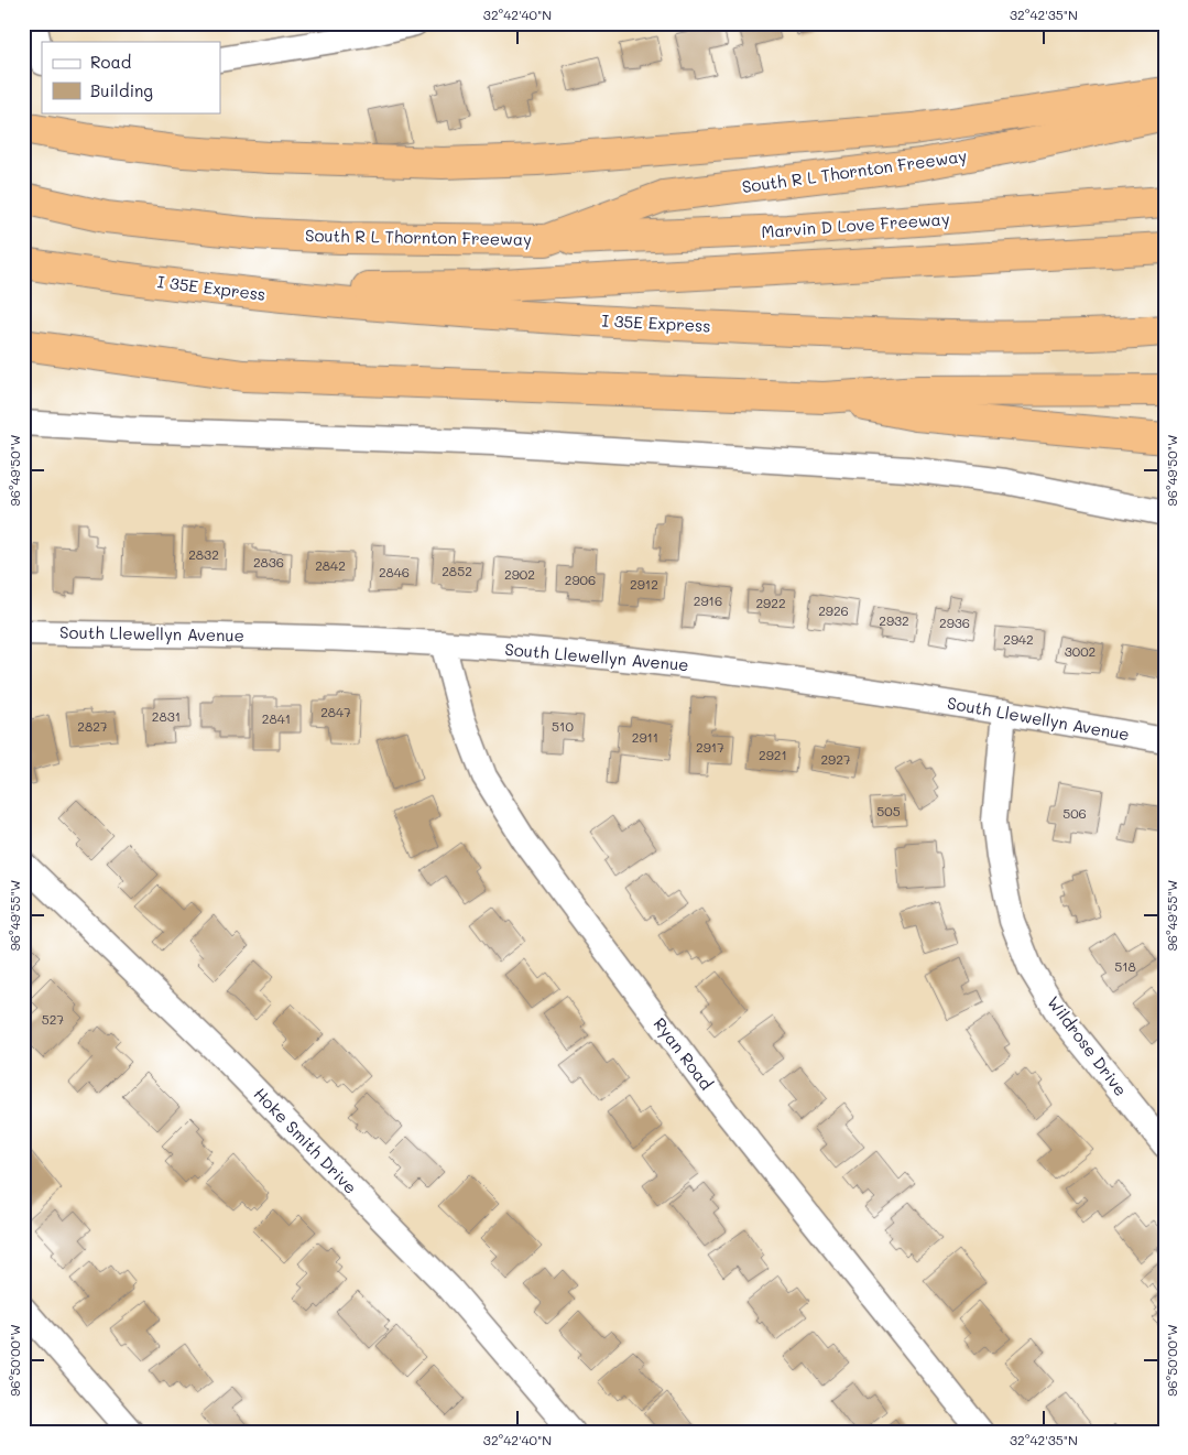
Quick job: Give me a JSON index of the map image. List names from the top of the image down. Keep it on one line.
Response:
{"streets":{"highway":["South R L Thornton Freeway","Marvin D Love Freeway","I 35E Express"],"street":["South Llewellyn Avenue","Wildrose Drive","Ryan Road","Hoke Smith Drive"]},"crossings":[["South R L Thornton Freeway","Marvin D Love Freeway"],["South Llewellyn Avenue","Wildrose Drive"],["South Llewellyn Avenue","Ryan Road"]],"house_numbers":["2832","2836","2842","2852","2846","2902","2906","2912","2916","2922","2926","2932","2936","2942","3002","2847","2831","2841","2827","510","2911","2917","2921","2927","505","506","518","527"],"legend":["Road","Building"],"coordinates":["32°42'40\"N","32°42'35\"N","96°49'50\"W","96°49'55\"W","96°50'00\"W"]}
